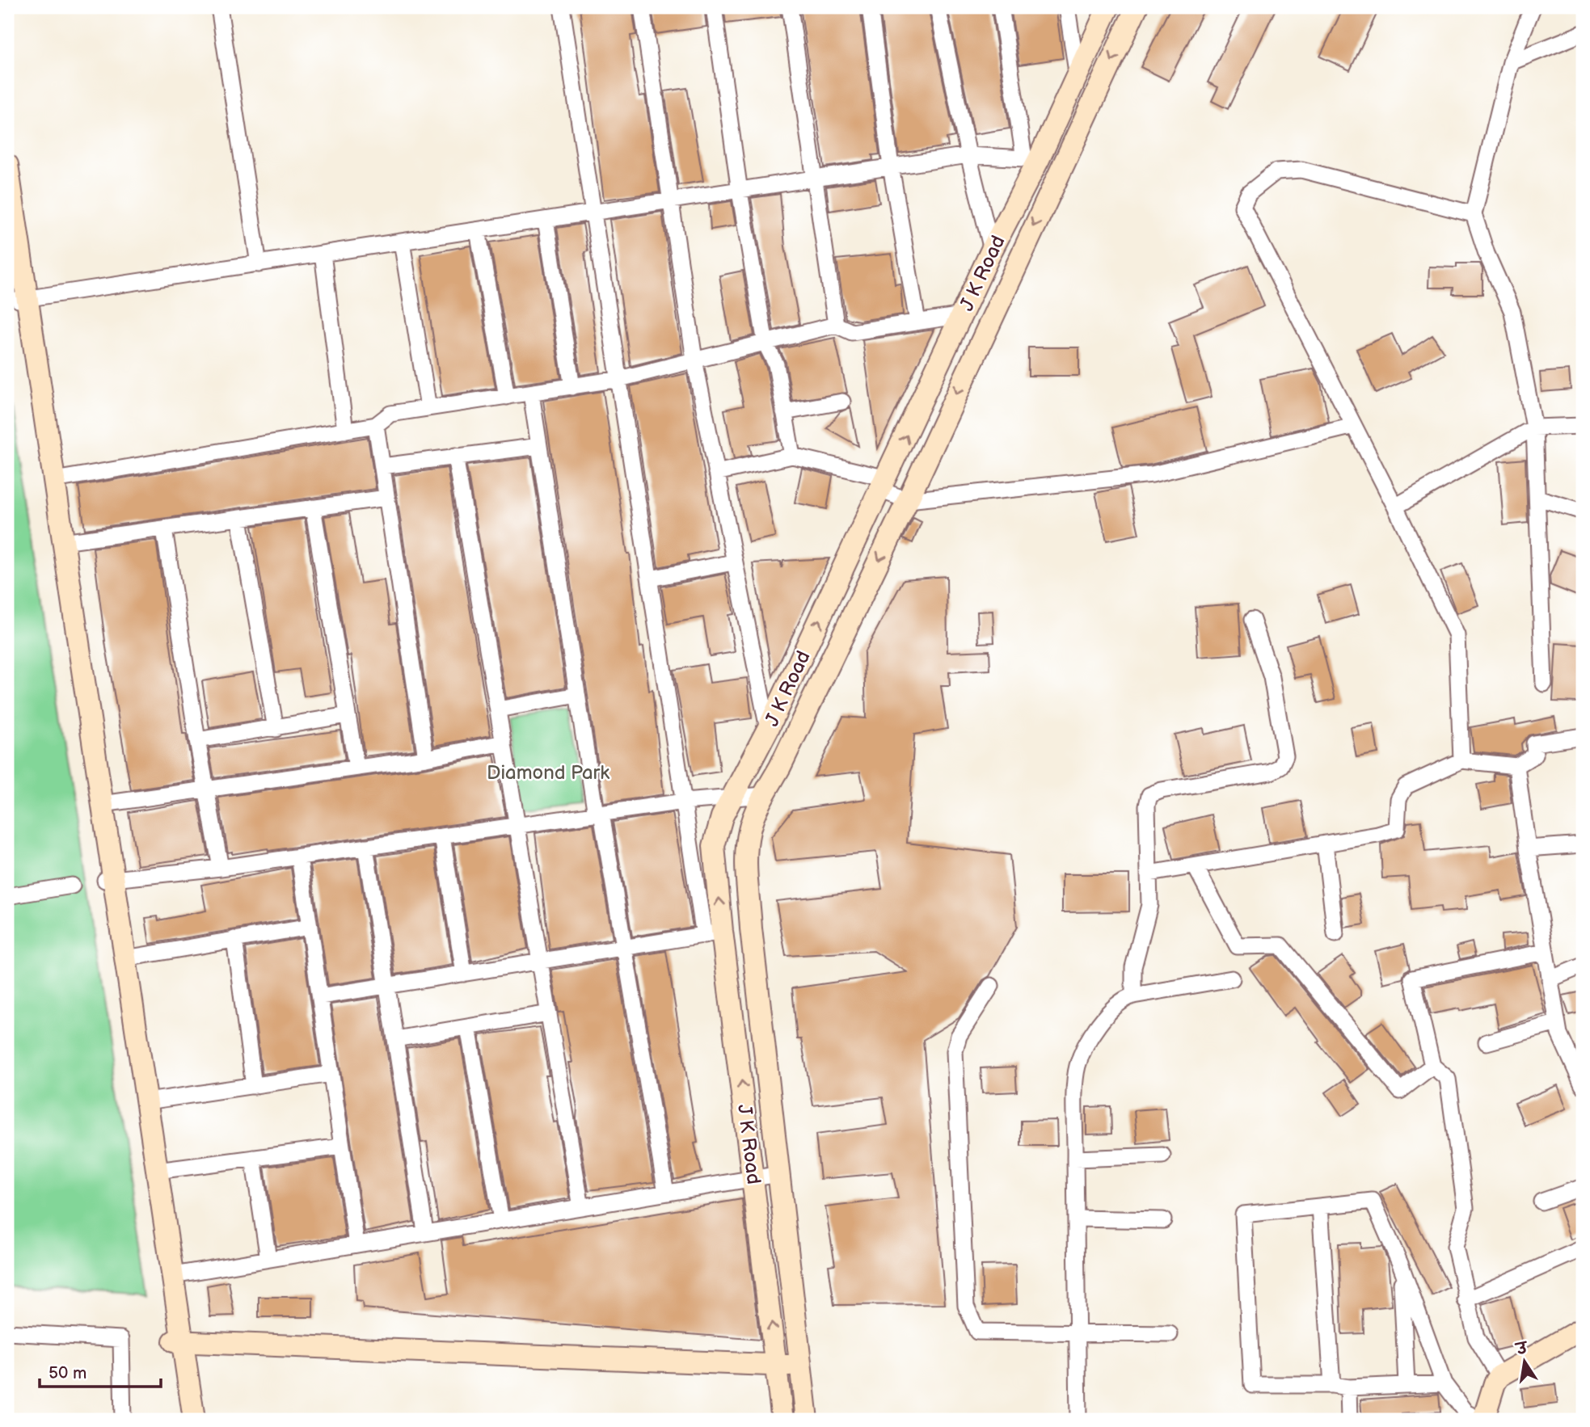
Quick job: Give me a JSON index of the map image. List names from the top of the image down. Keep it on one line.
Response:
{"streets":{"street":["J K Road"]},"parks":["Diamond Park"],"scale_bar":"50 m","north":"top"}
